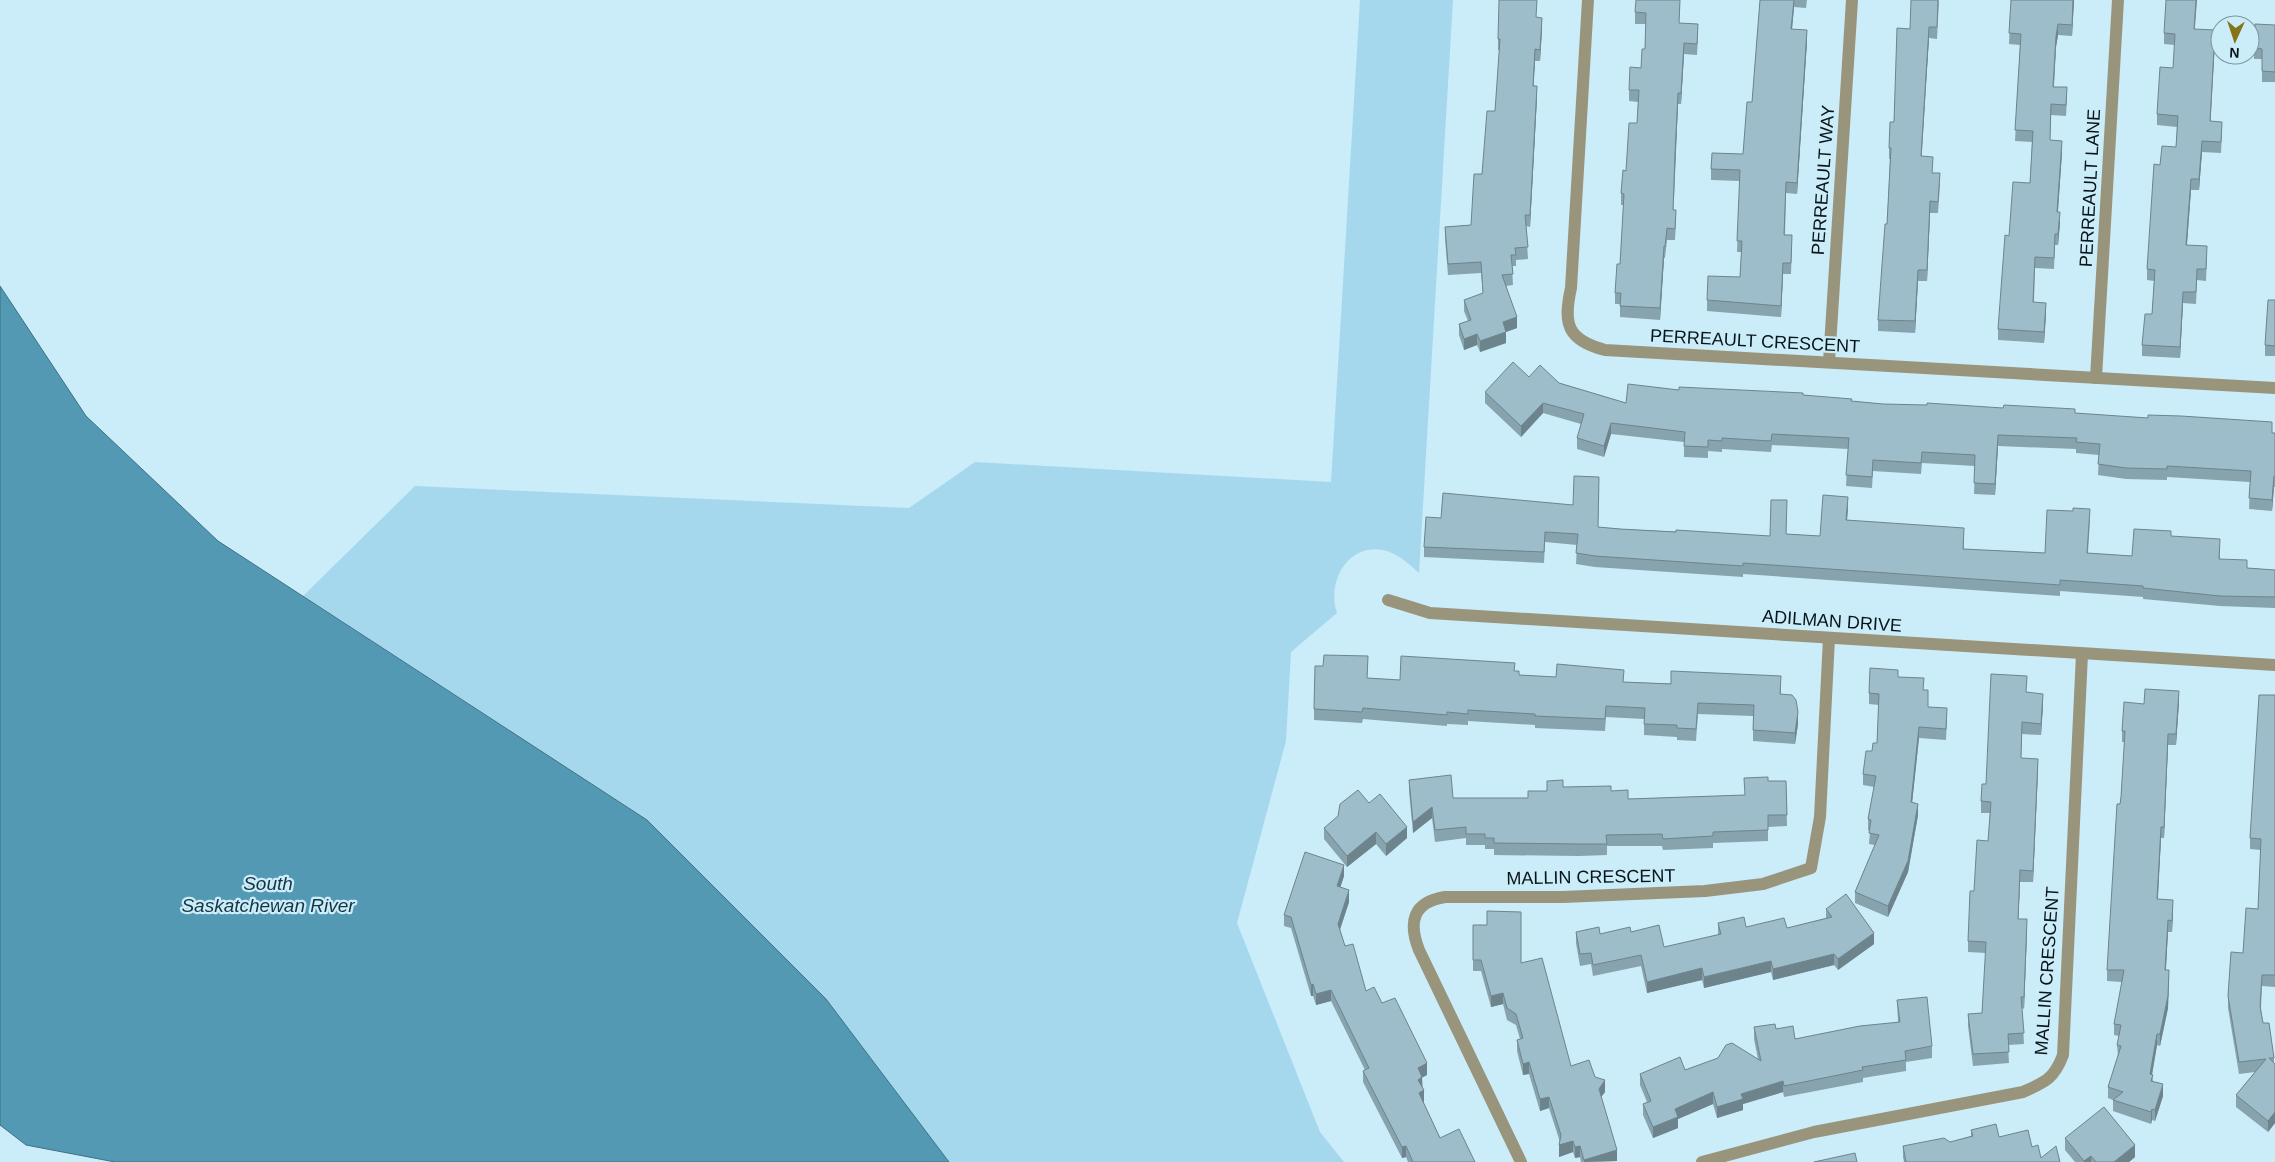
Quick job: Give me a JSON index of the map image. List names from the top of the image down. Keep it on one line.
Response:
{"streets":{"street":["PERREAULT WAY","PERREAULT LANE","PERREAULT CRESCENT","ADILMAN DRIVE","MALLIN CRESCENT"]},"crossings":[["PERREAULT WAY","PERREAULT CRESCENT"],["PERREAULT LANE","PERREAULT CRESCENT"],["ADILMAN DRIVE","MALLIN CRESCENT"]],"water":["South Saskatchewan River"],"north":"bottom"}
